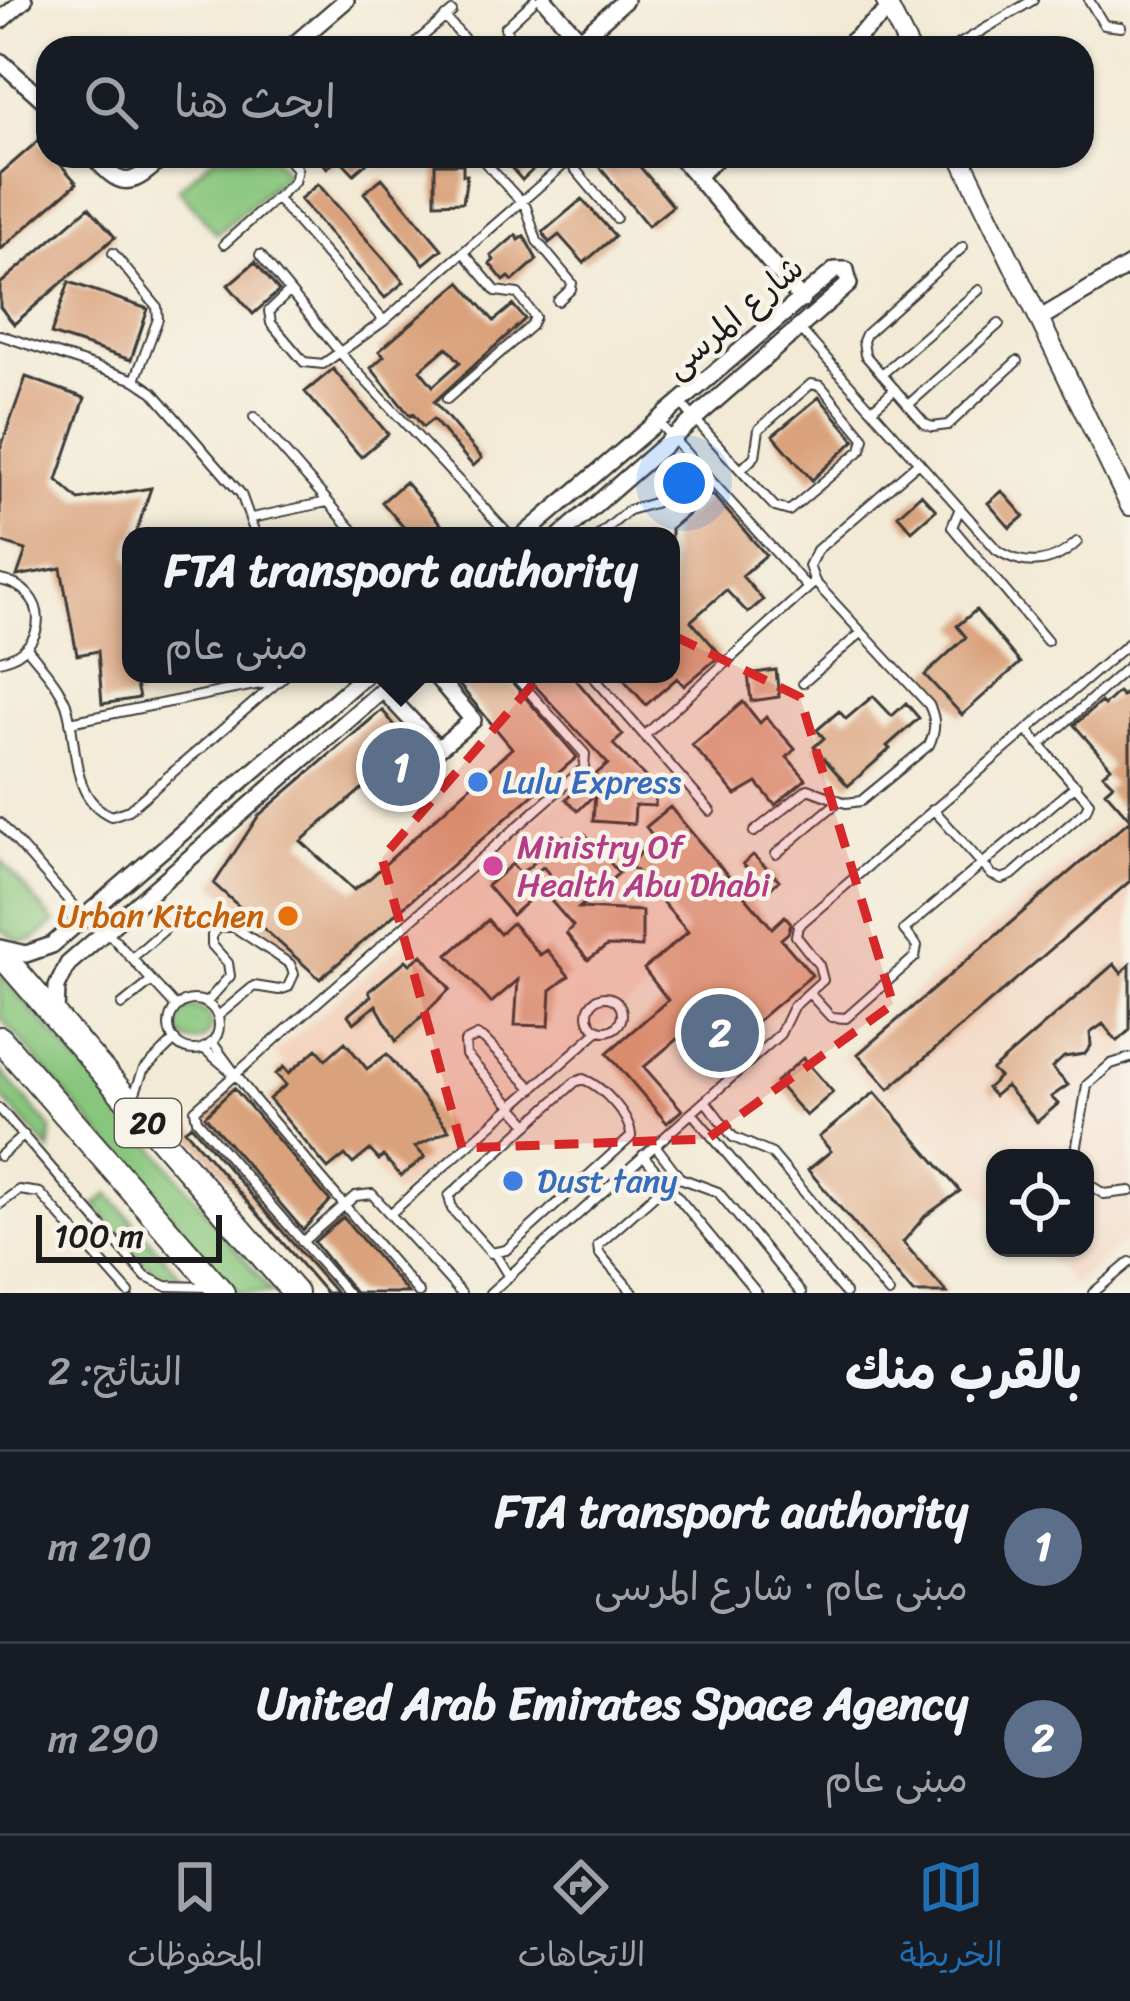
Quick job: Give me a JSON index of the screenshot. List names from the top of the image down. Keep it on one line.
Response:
{"streets":{"main road":["20"],"street":["شارع المرسى"]},"places":["Lulu Express","Ministry Of Health Abu Dhabi","Urban Kitchen","Dust tany"],"scale_bar":"100 m","page":{"search":"ابحث هنا","popup":["FTA transport authority","مبنى عام"],"pins":["1","2"],"scale":"100 m","heading":["بالقرب منك","النتائج: 2"],"list":[{"mark":"1","name":"FTA transport authority","note":"مبنى عام · شارع المرسى","value":"210 m"},{"mark":"2","name":"United Arab Emirates Space Agency","note":"مبنى عام","value":"290 m"}],"nav":["الخريطة","الاتجاهات","المحفوظات"]}}
